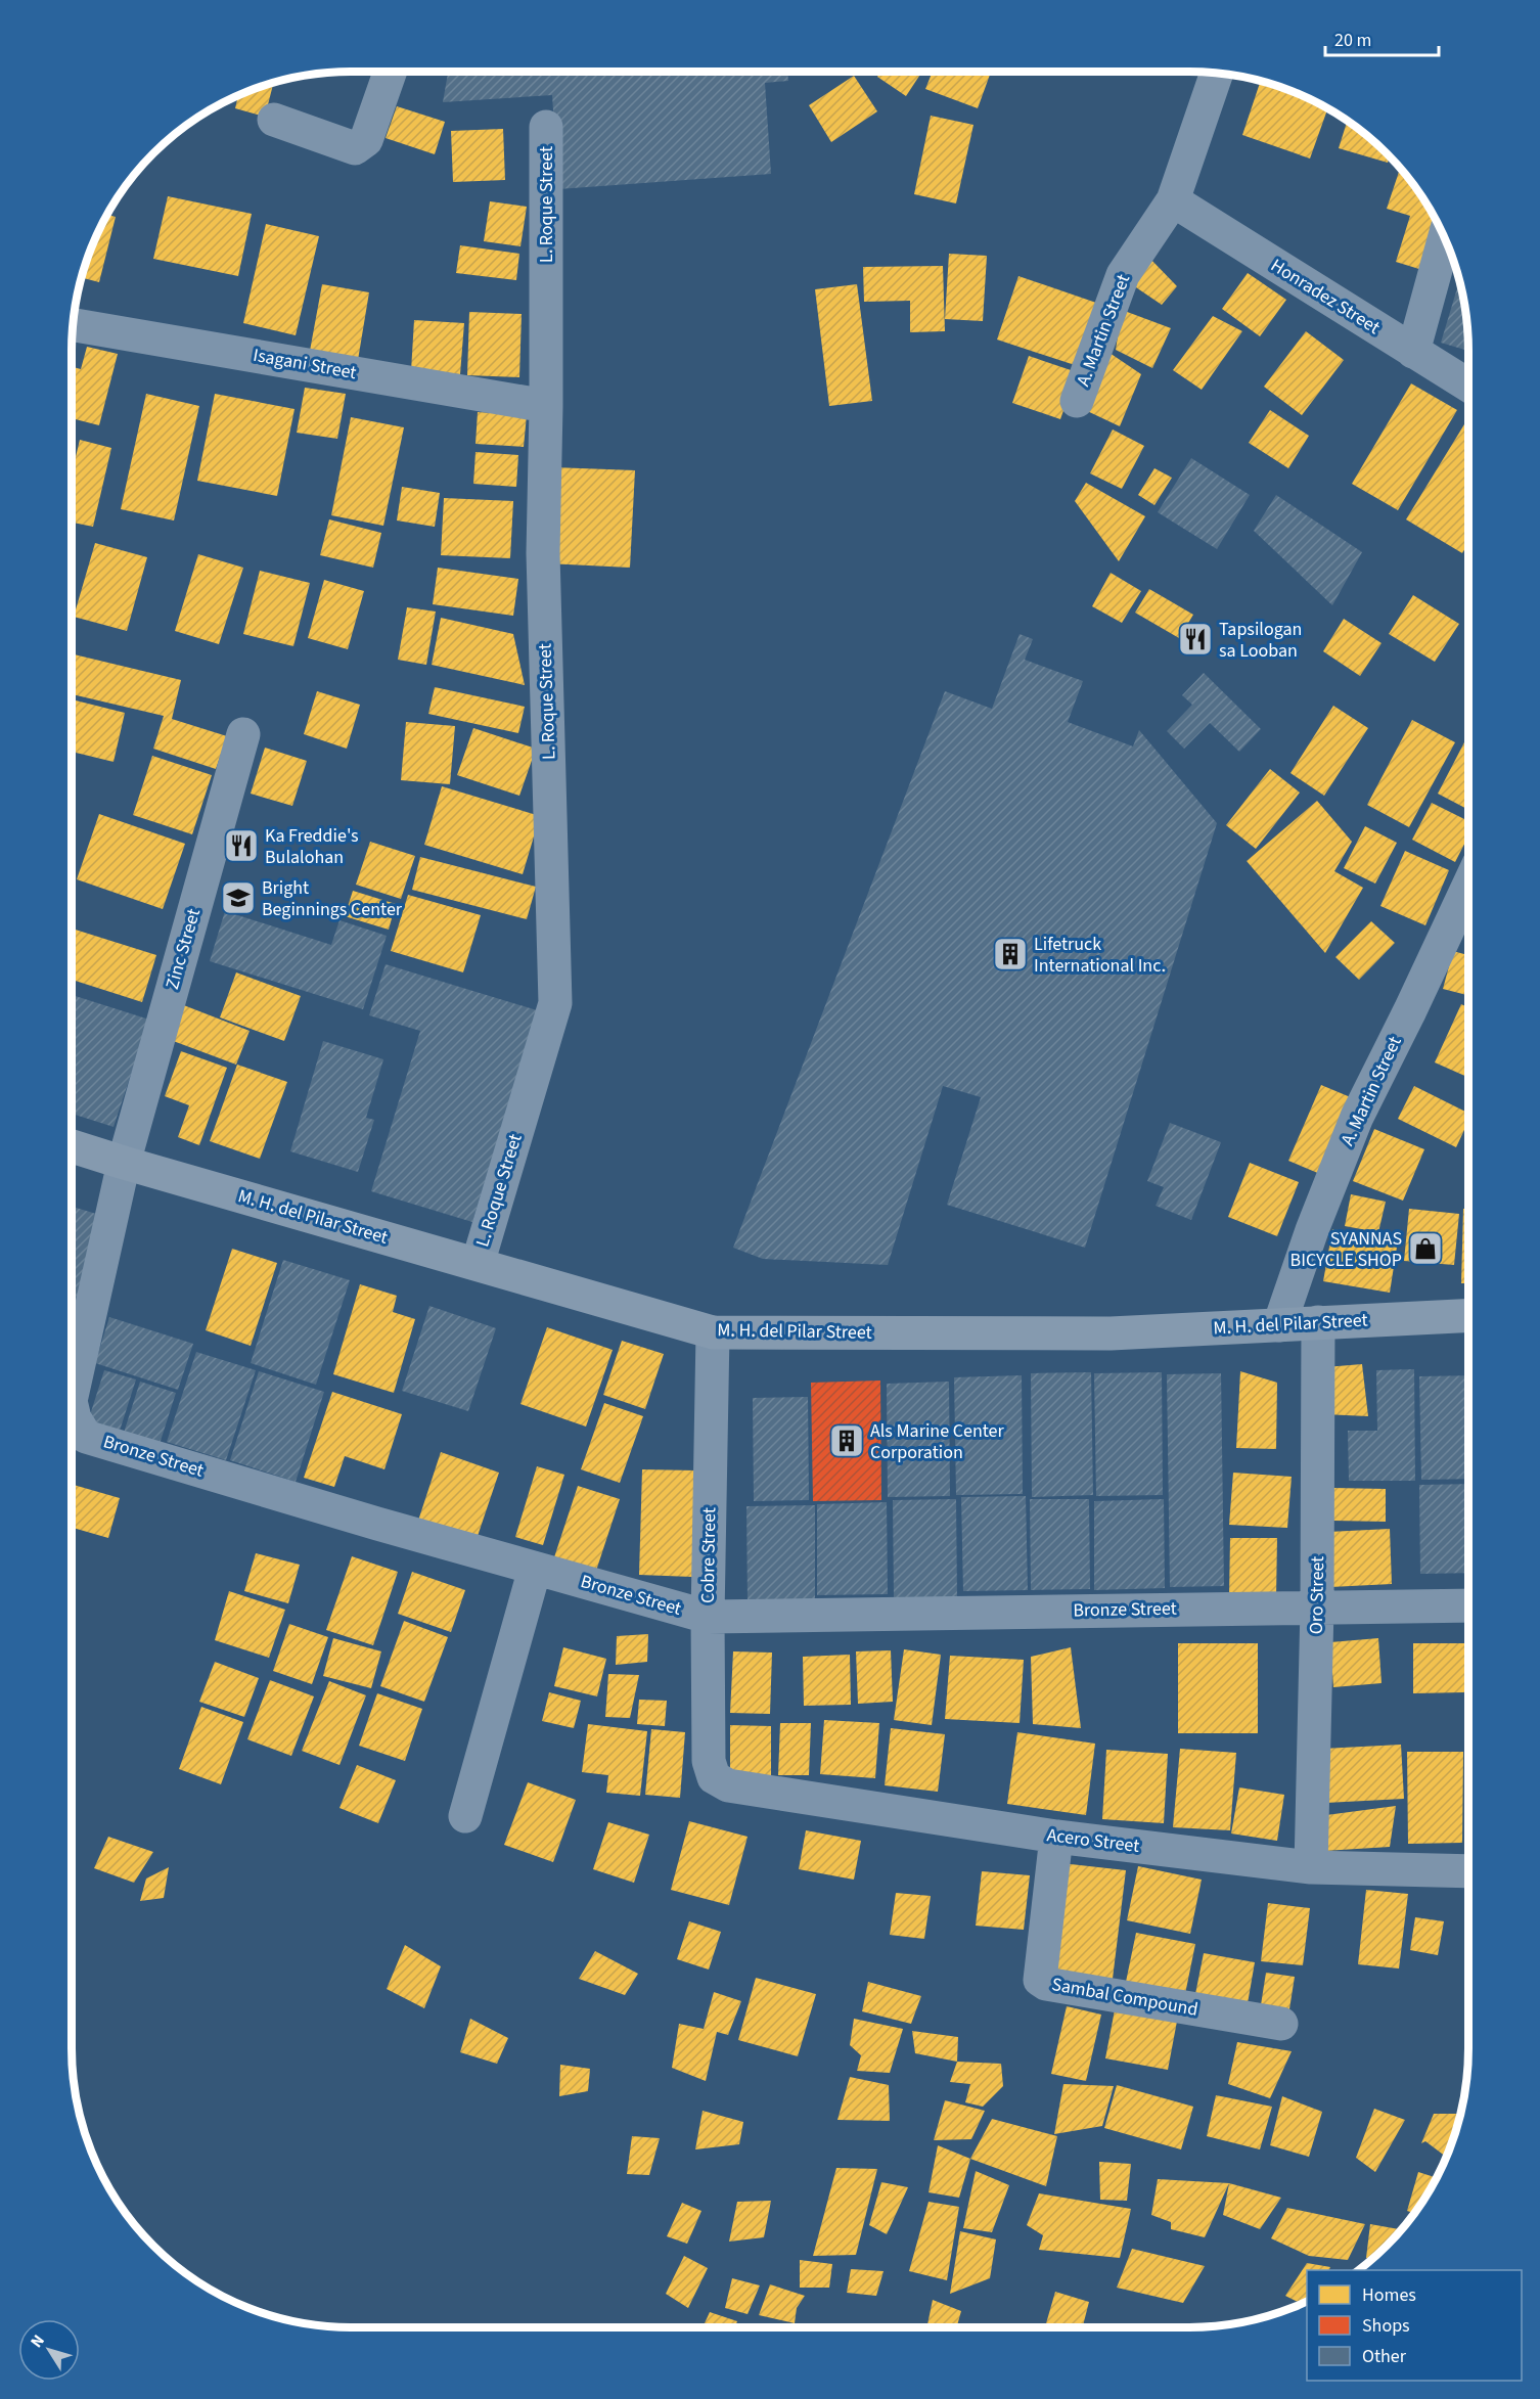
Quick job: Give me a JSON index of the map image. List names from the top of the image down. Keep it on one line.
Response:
{"streets":{"main road":["M. H. del Pilar Street"],"street":["L. Roque Street","Honradez Street","A. Martin Street","Isagani Street","Zinc Street","Bronze Street","Cobre Street","Oro Street","Acero Street","Sambal Compound"]},"crossings":[["L. Roque Street","Isagani Street"],["L. Roque Street","M. H. del Pilar Street"],["Honradez Street","A. Martin Street"],["A. Martin Street","M. H. del Pilar Street"],["Zinc Street","M. H. del Pilar Street"],["Zinc Street","Bronze Street"],["M. H. del Pilar Street","Bronze Street"],["M. H. del Pilar Street","Cobre Street"],["M. H. del Pilar Street","Oro Street"],["Bronze Street","Cobre Street"],["Bronze Street","Oro Street"],["Cobre Street","Acero Street"],["Oro Street","Acero Street"],["Acero Street","Sambal Compound"]],"places":{"restaurant":["Tapsilogan sa Looban","Ka Freddie's Bulalohan"],"school or university":["Bright Beginnings Center"],"building":["Lifetruck International Inc.","Als Marine Center Corporation"],"shop":["SYANNAS BICYCLE SHOP"]},"legend":["Homes","Shops","Other"],"scale_bar":"20 m","north":"top left"}
